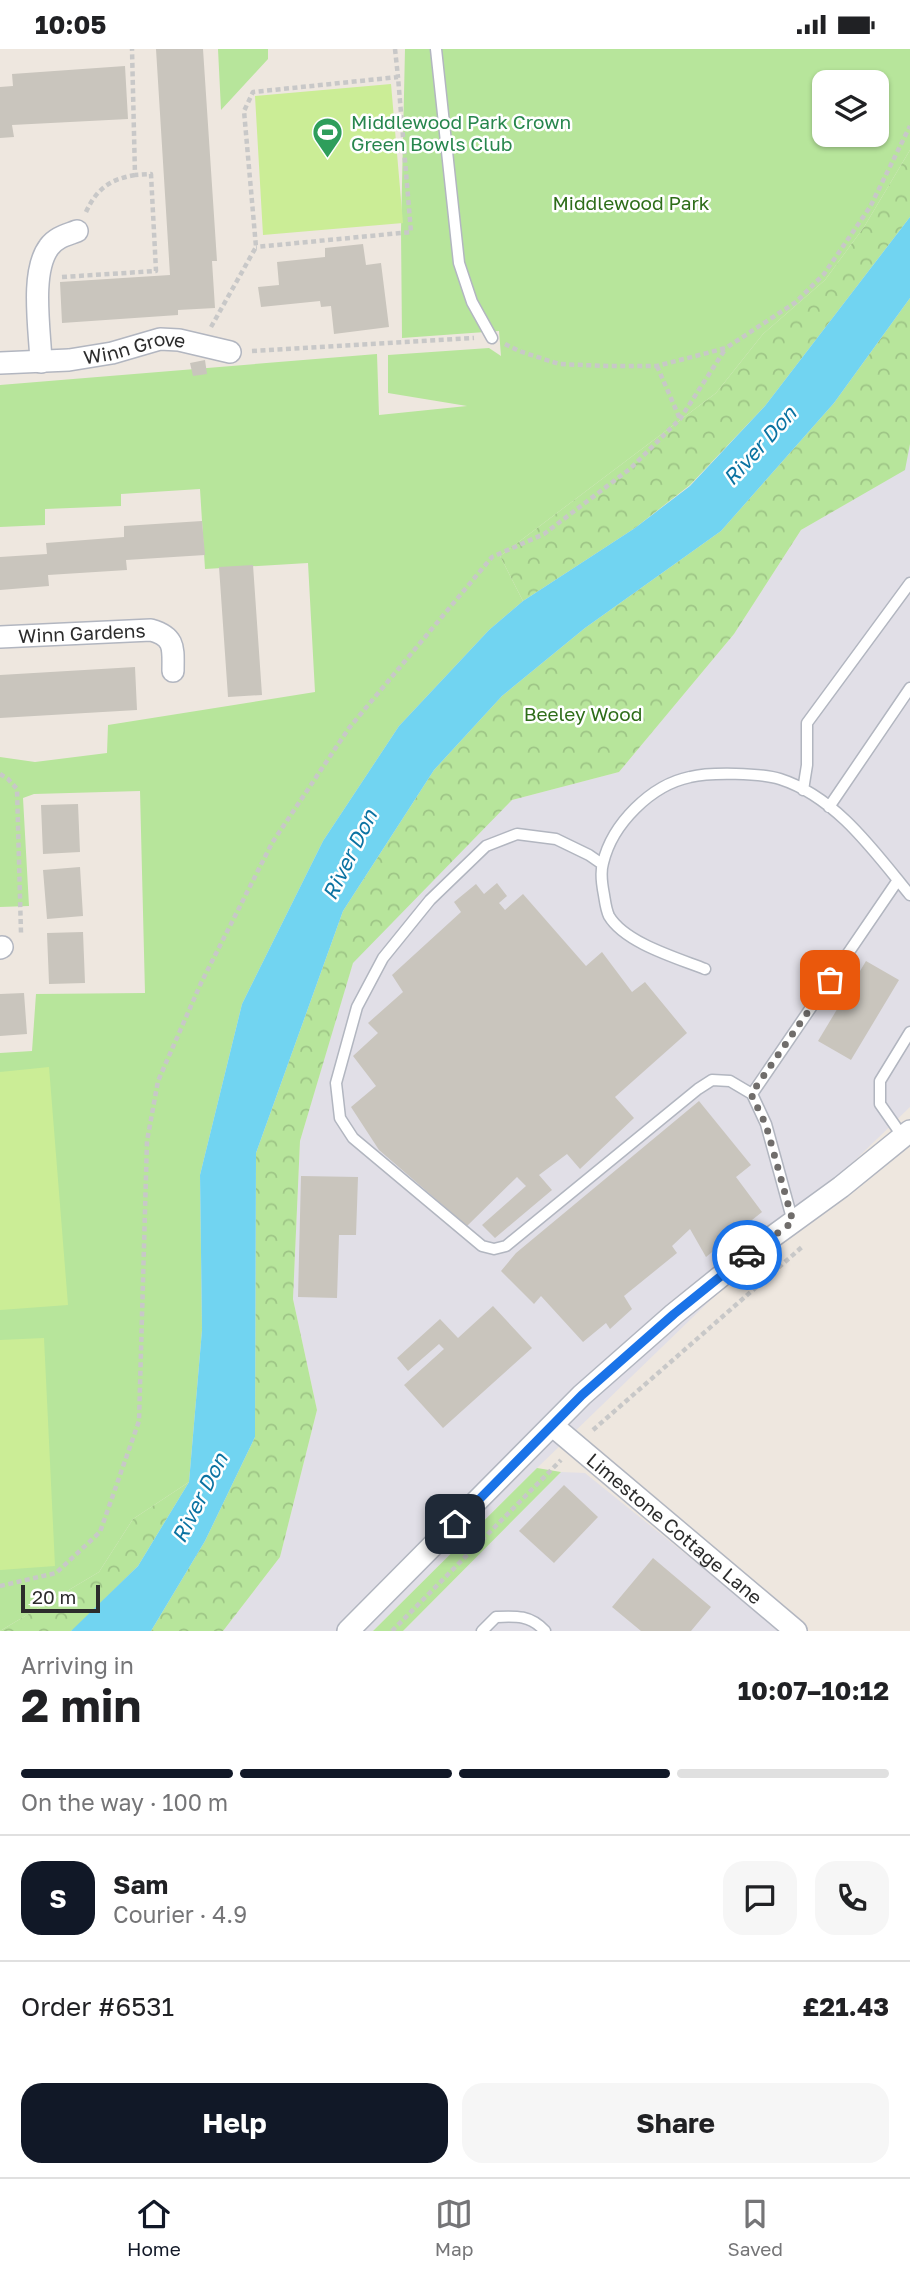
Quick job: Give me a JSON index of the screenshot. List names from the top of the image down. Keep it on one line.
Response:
{"streets":{"street":["Winn Grove","Winn Gardens","Limestone Cottage Lane"]},"water":["River Don"],"parks":["Middlewood Park","Beeley Wood"],"places":{"sports":["Middlewood Park Crown Green Bowls Club"]},"scale_bar":"20 m","page":{"status":"10:05","scale":"20 m","heading":["2 min","Arriving in","10:07–10:12"],"panel":["Sam","Courier · 4.9","Order #6531","£21.43"],"bar":"On the way · 100 m","round":"S","buttons":["Help","Share"],"tabs":["Home","Map","Saved"]}}
